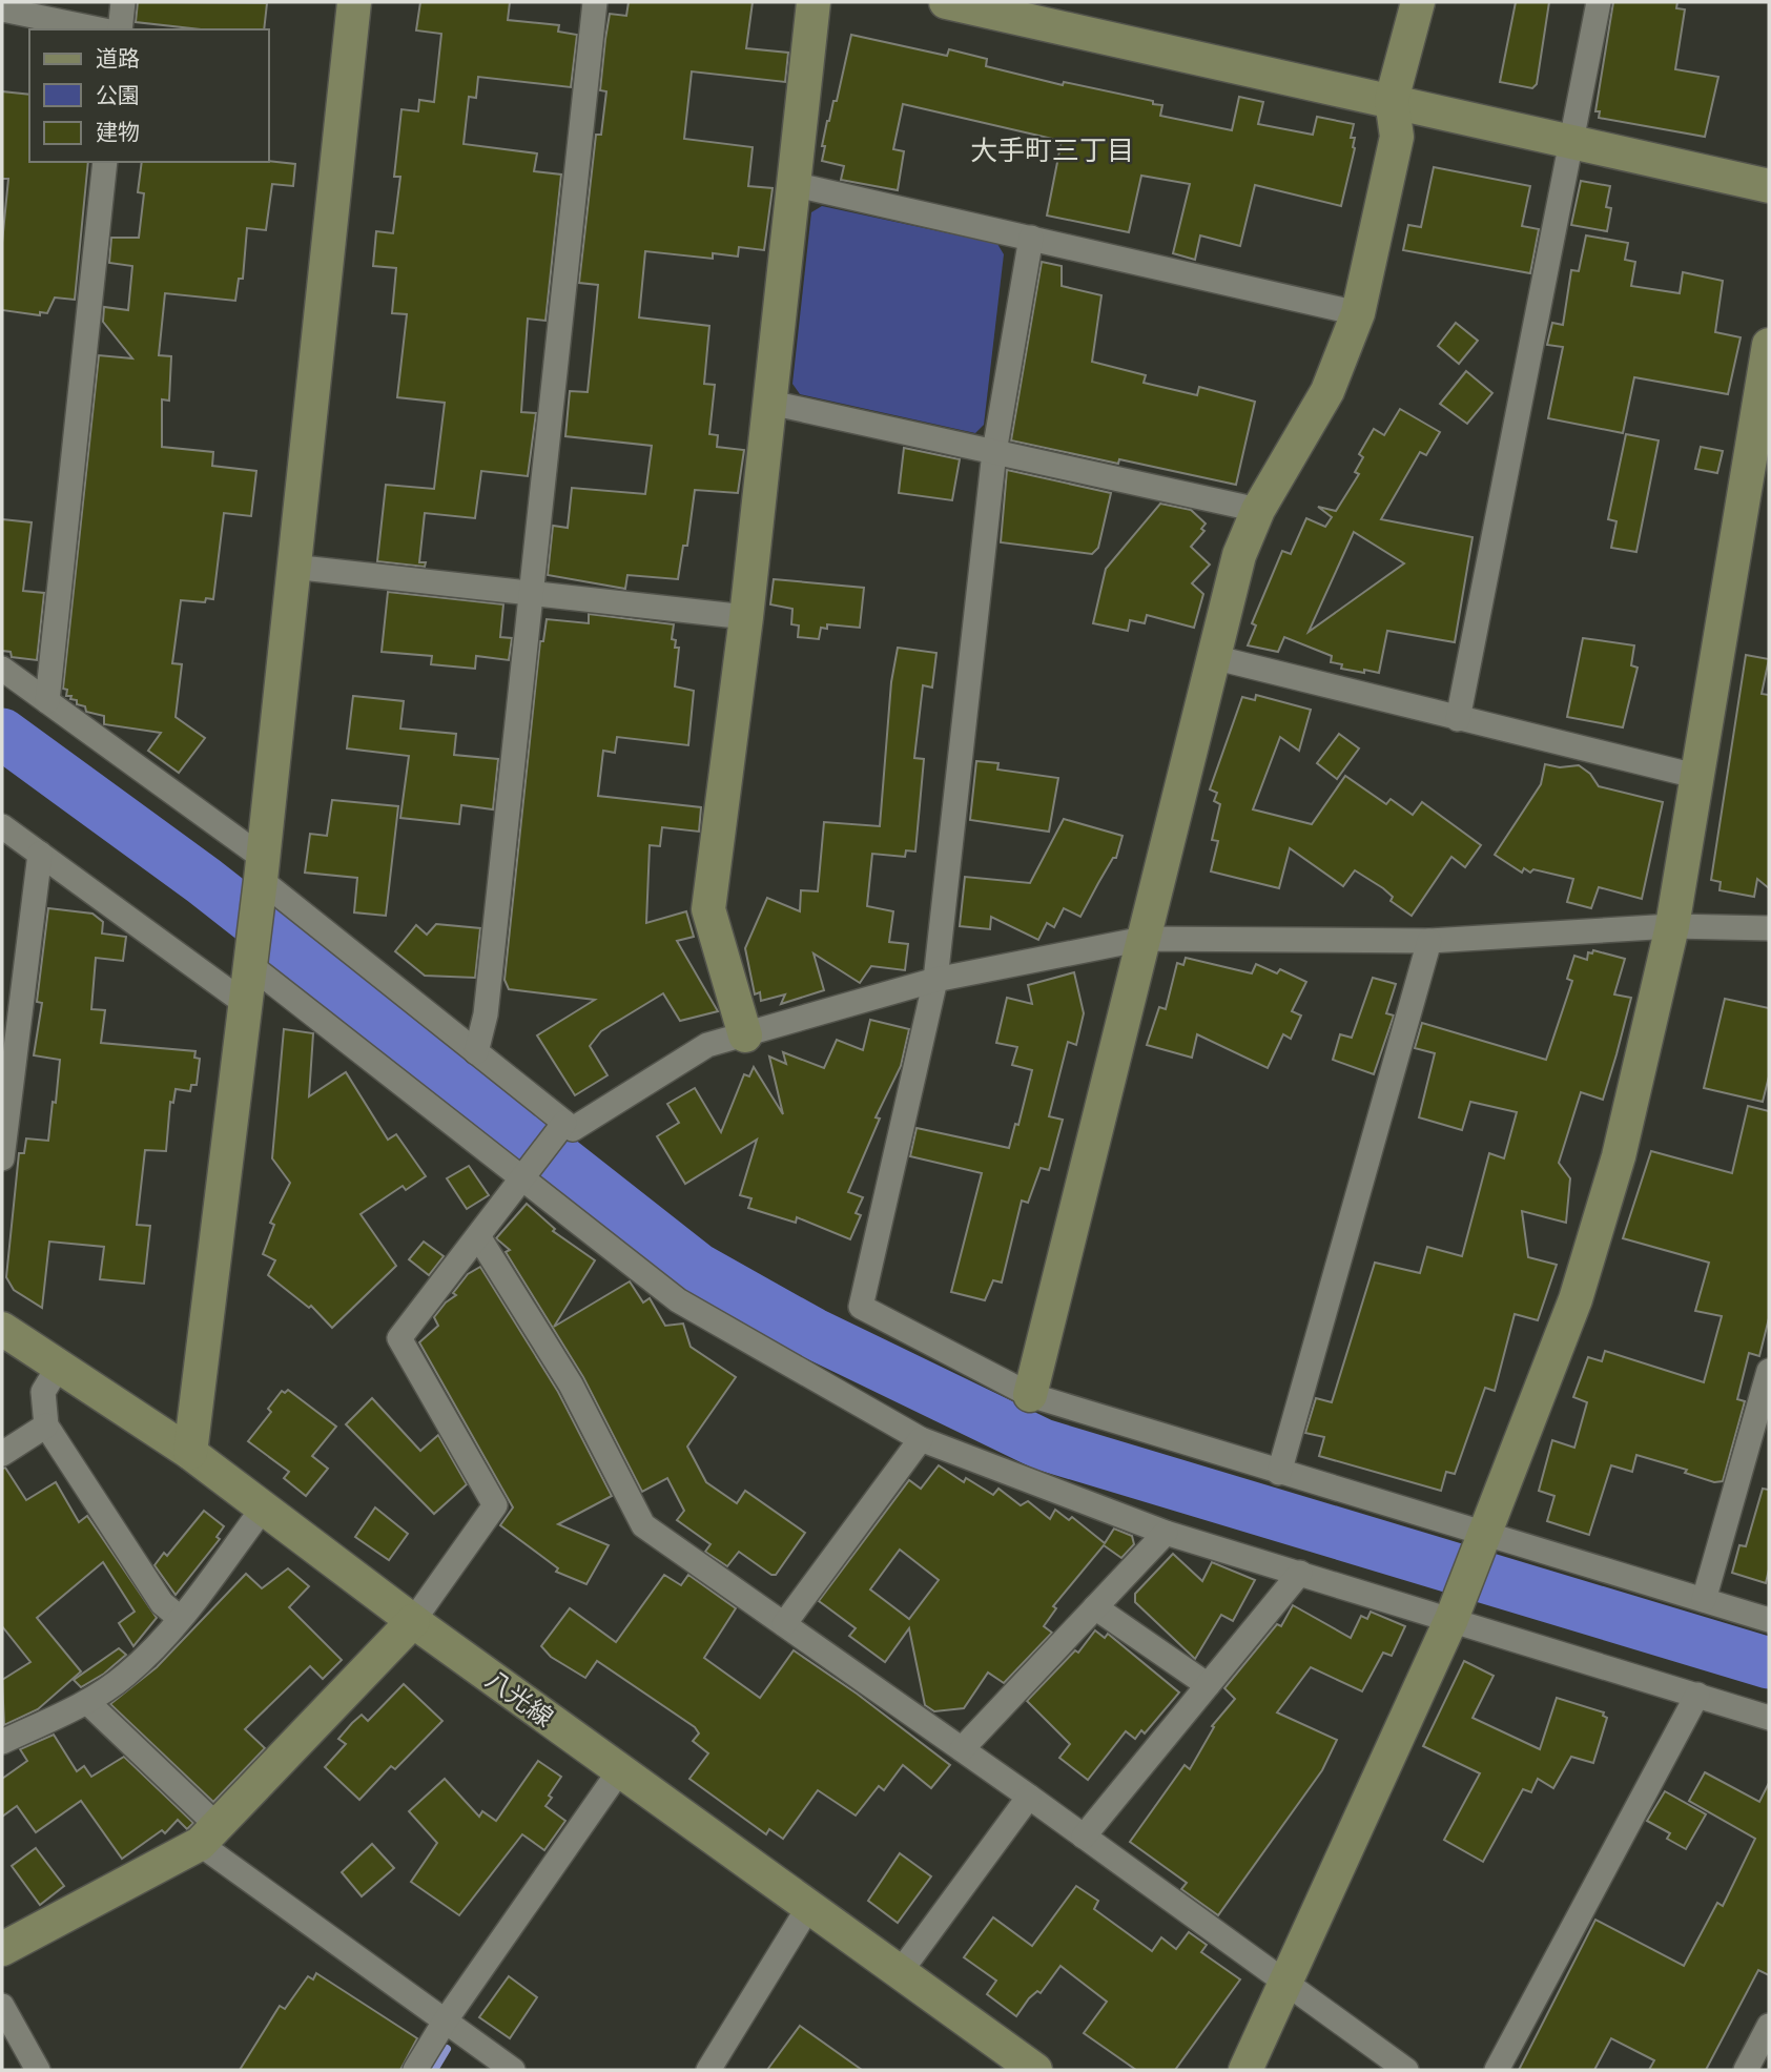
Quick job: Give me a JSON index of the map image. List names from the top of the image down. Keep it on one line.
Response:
{"streets":{"street":["八光線"]},"districts":["大手町三丁目"],"legend":["道路","公園","建物"]}
